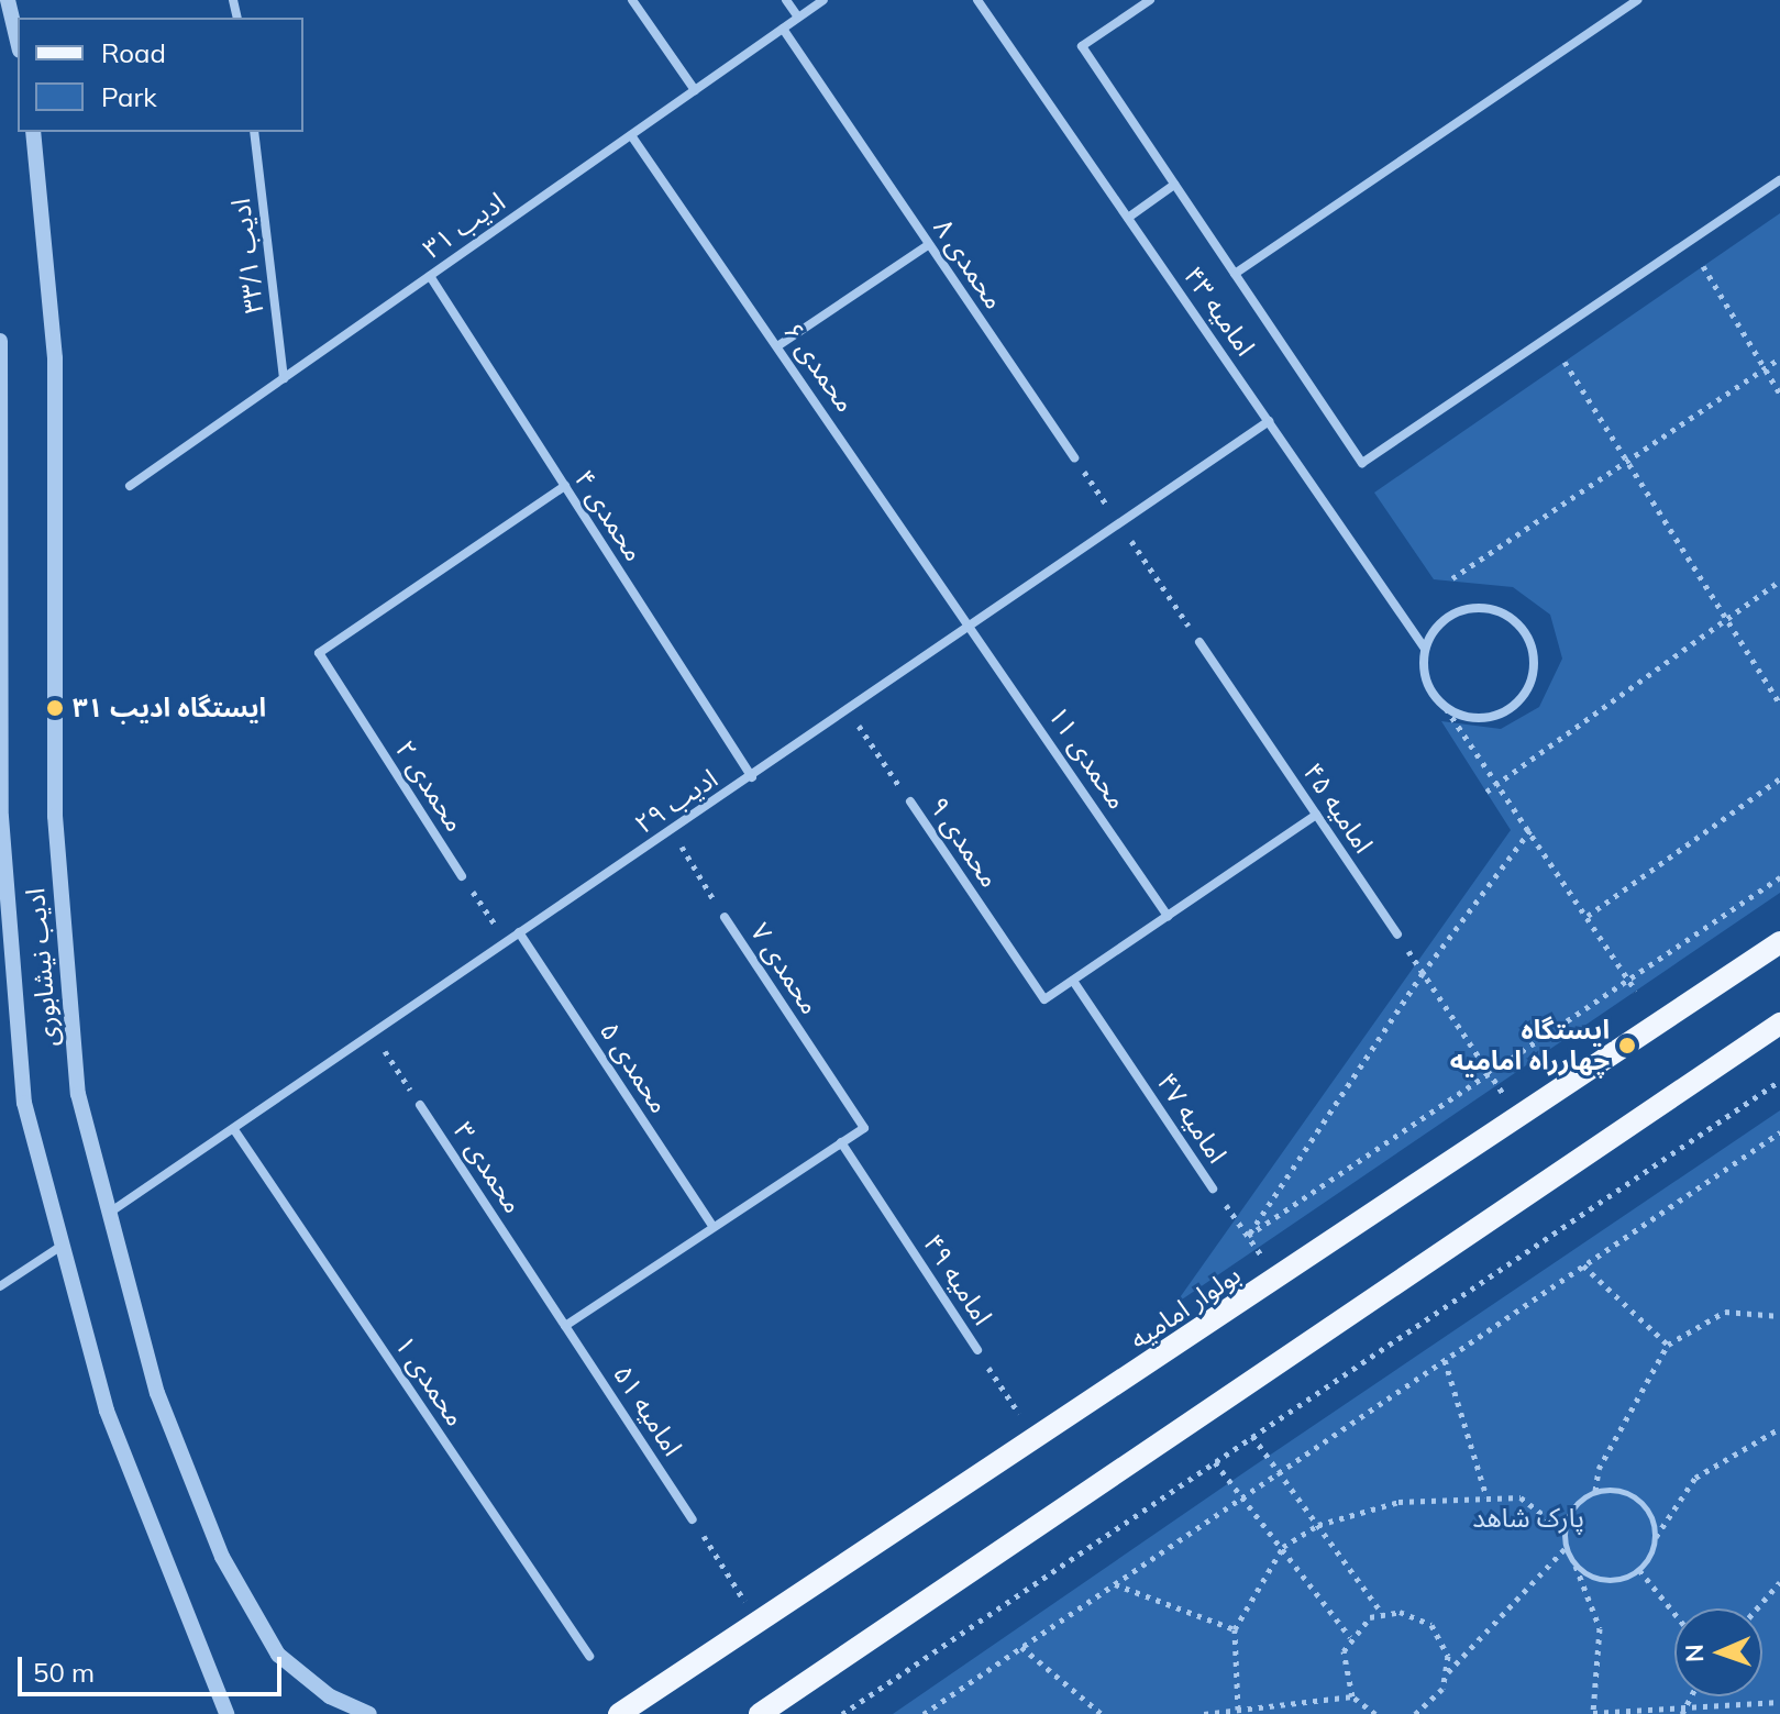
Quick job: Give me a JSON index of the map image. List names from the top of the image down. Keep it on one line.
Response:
{"streets":{"main road":["بولوار امامیه"],"street":["ادیب ۳۱","ادیب ۳۳/۱","محمدی ۸","امامیه ۴۳","محمدی ۶","محمدی ۴","محمدی ۱۱","محمدی ۲","ادیب ۲۹","امامیه ۴۵","محمدی ۹","ادیب نیشابوری","محمدی ۷","محمدی ۵","امامیه ۴۷","محمدی ۳","امامیه ۴۹","محمدی ۱","امامیه ۵۱"]},"crossings":[["ادیب ۳۱","ادیب ۳۳/۱"],["ادیب ۳۱","محمدی ۸"],["ادیب ۳۱","محمدی ۶"],["ادیب ۳۱","محمدی ۴"],["امامیه ۴۳","ادیب ۲۹"],["محمدی ۶","محمدی ۱۱"],["محمدی ۶","ادیب ۲۹"],["محمدی ۴","محمدی ۲"],["محمدی ۴","ادیب ۲۹"],["محمدی ۱۱","ادیب ۲۹"],["ادیب ۲۹","محمدی ۹"],["ادیب ۲۹","ادیب نیشابوری"],["ادیب ۲۹","محمدی ۷"],["ادیب ۲۹","محمدی ۵"],["ادیب ۲۹","محمدی ۳"],["ادیب ۲۹","محمدی ۱"],["محمدی ۹","امامیه ۴۷"],["محمدی ۷","امامیه ۴۹"],["امامیه ۴۷","بولوار امامیه"],["محمدی ۳","امامیه ۵۱"],["امامیه ۴۹","بولوار امامیه"]],"parks":["پارک شاهد"],"places":["ایستگاه ادیب ۳۱","ایستگاه چهارراه امامیه"],"legend":["Road","Park"],"scale_bar":"50 m","north":"left"}
